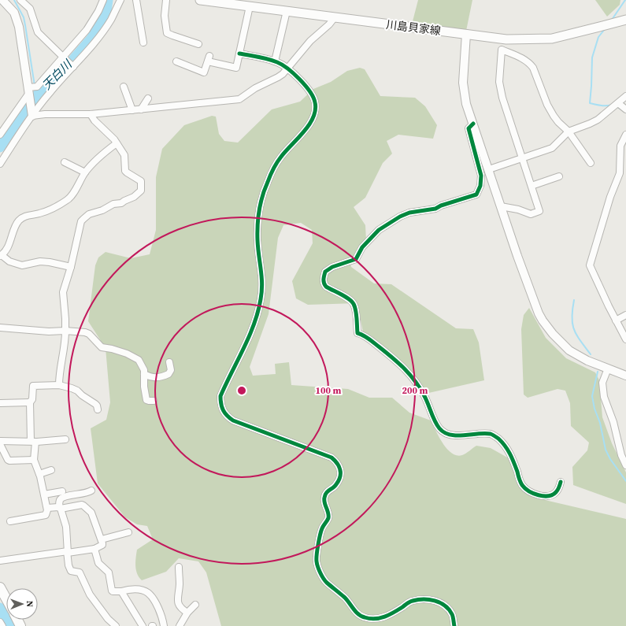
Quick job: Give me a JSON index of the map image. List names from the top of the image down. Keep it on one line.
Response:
{"streets":{"main road":["川島貝家線"]},"water":["天白川"],"north":"right","rings":["100 m","200 m"]}
